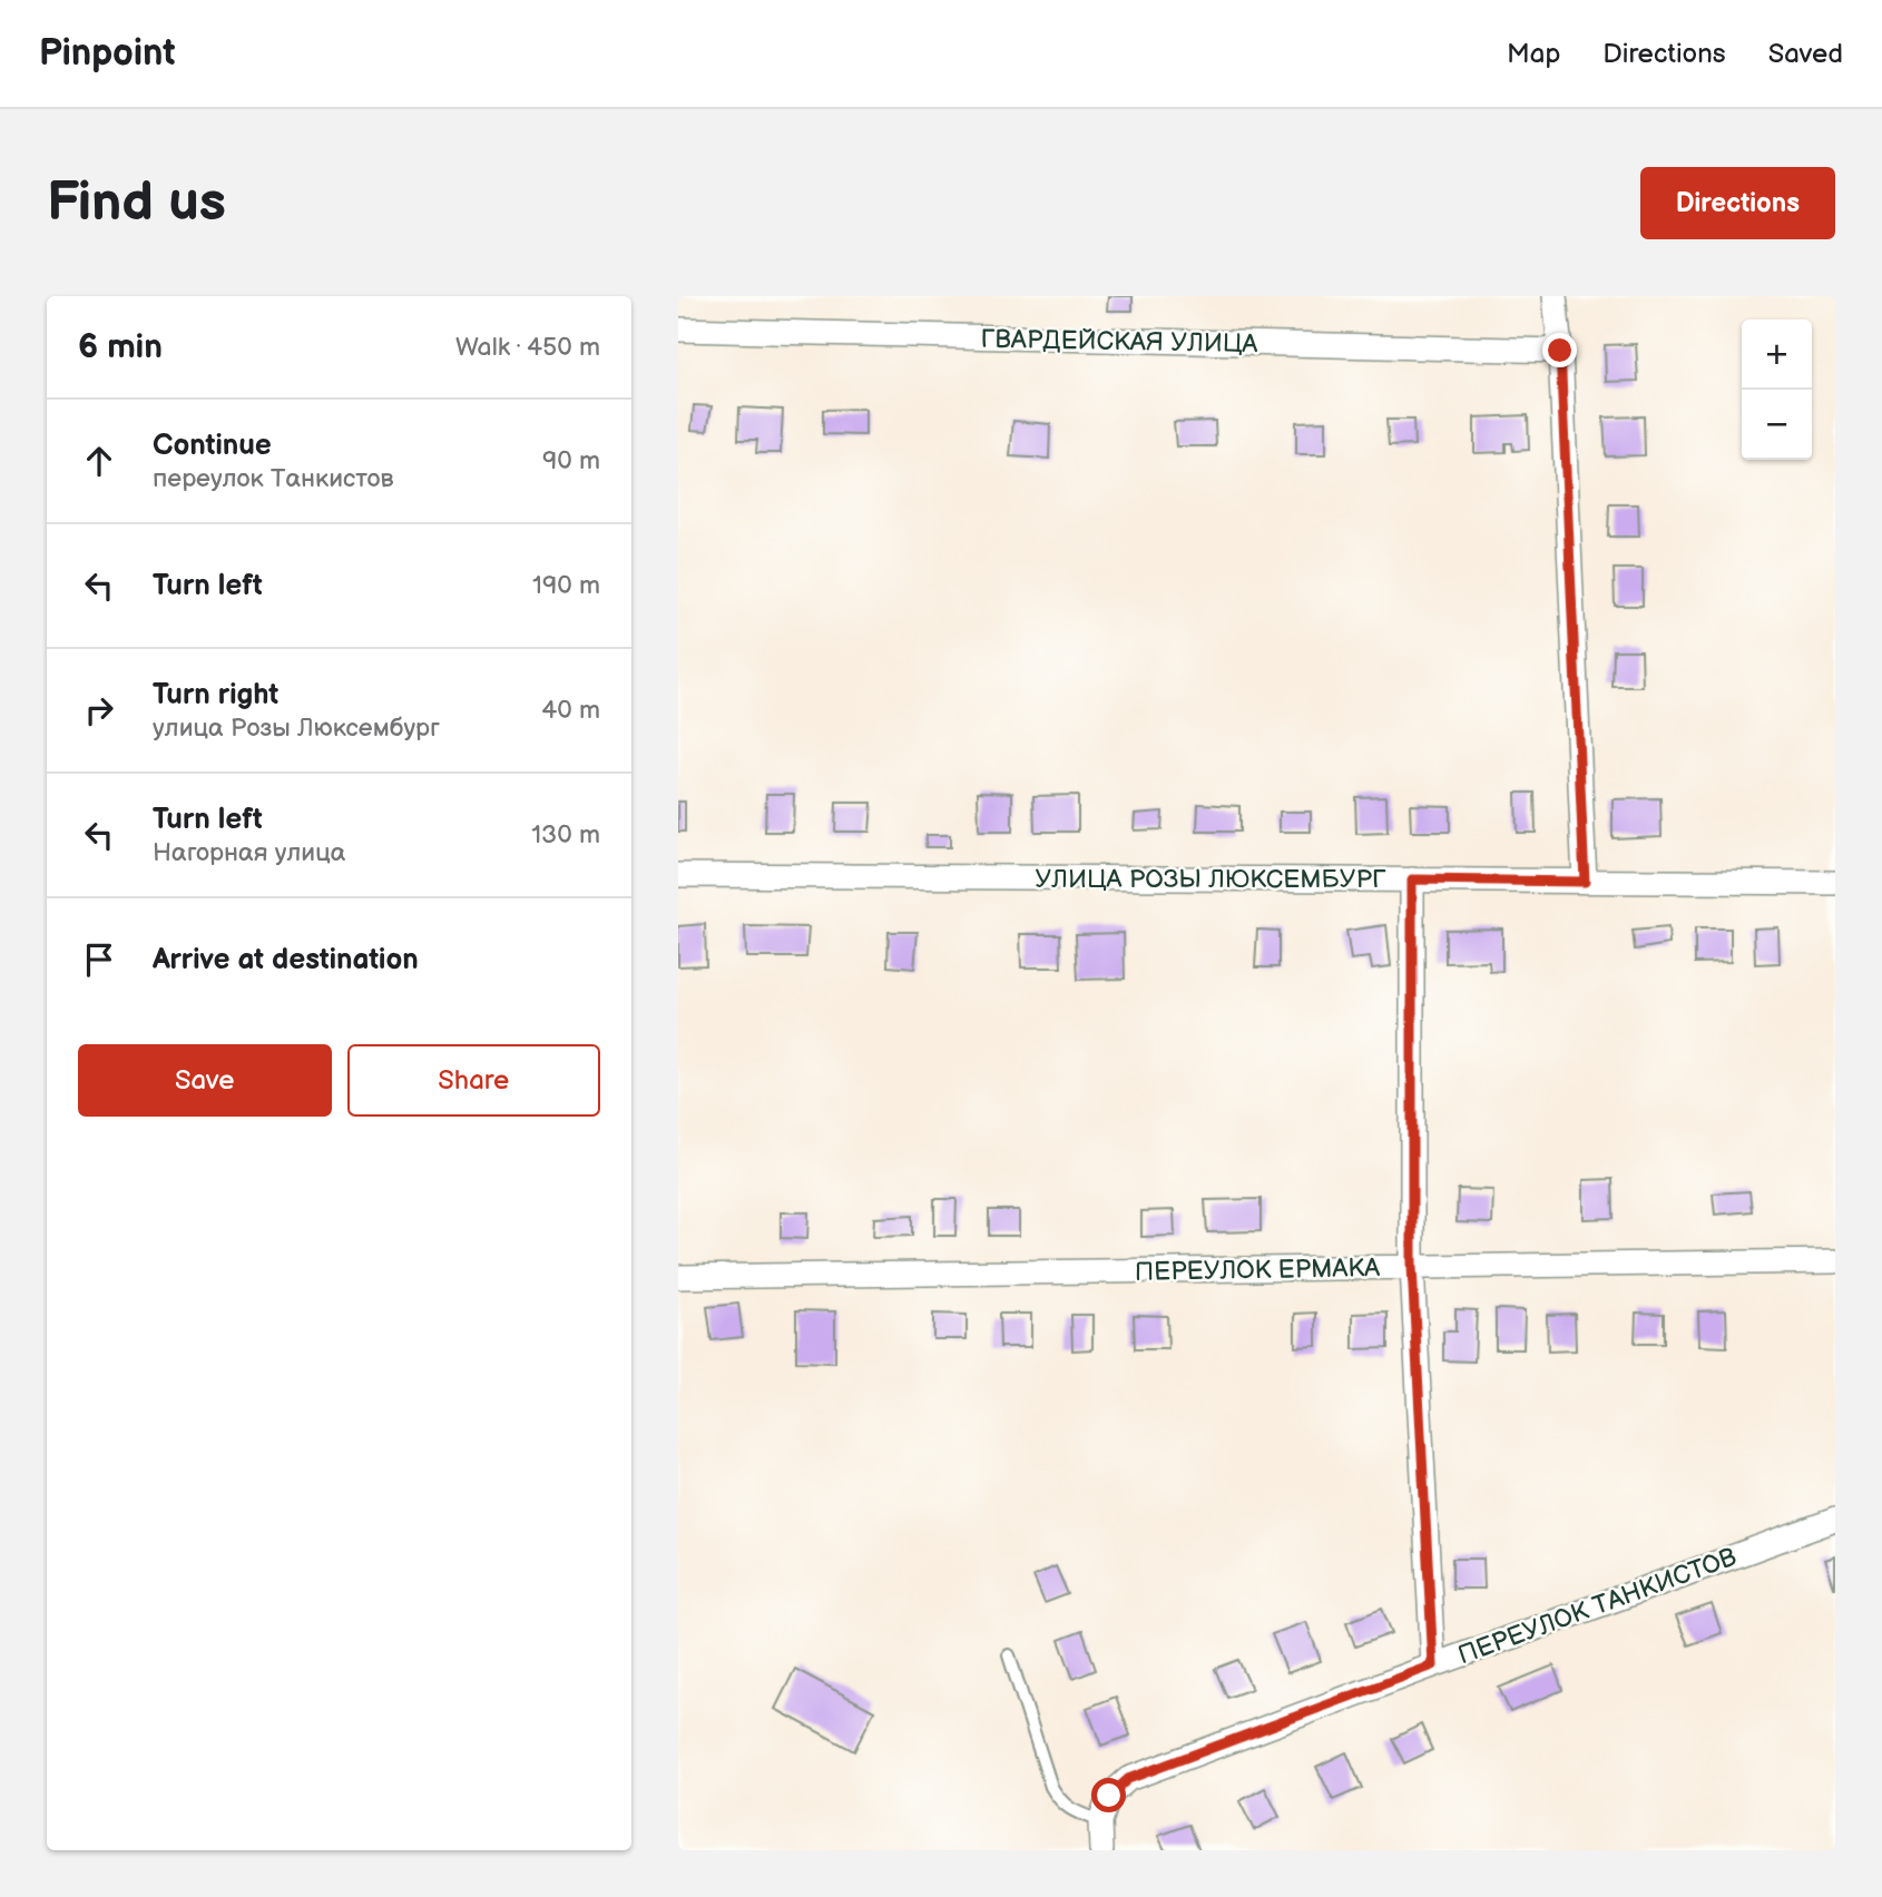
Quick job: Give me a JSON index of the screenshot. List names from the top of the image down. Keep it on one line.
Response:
{"streets":{"street":["ГВАРДЕЙСКАЯ УЛИЦА","УЛИЦА РОЗЫ ЛЮКСЕМБУРГ","ПЕРЕУЛОК ЕРМАКА","ПЕРЕУЛОК ТАНКИСТОВ"]},"page":{"header":"Pinpoint","nav":["Map","Directions","Saved"],"buttons":["Directions",["Save","Share"]],"title":"Find us","heading":["6 min","Walk · 450 m"],"map_buttons":["+","−"],"list":[["Continue","переулок Танкистов","90 m"],["Turn left","190 m"],["Turn right","улица Розы Люксембург","40 m"],["Turn left","Нагорная улица","130 m"],"Arrive at destination"]}}
